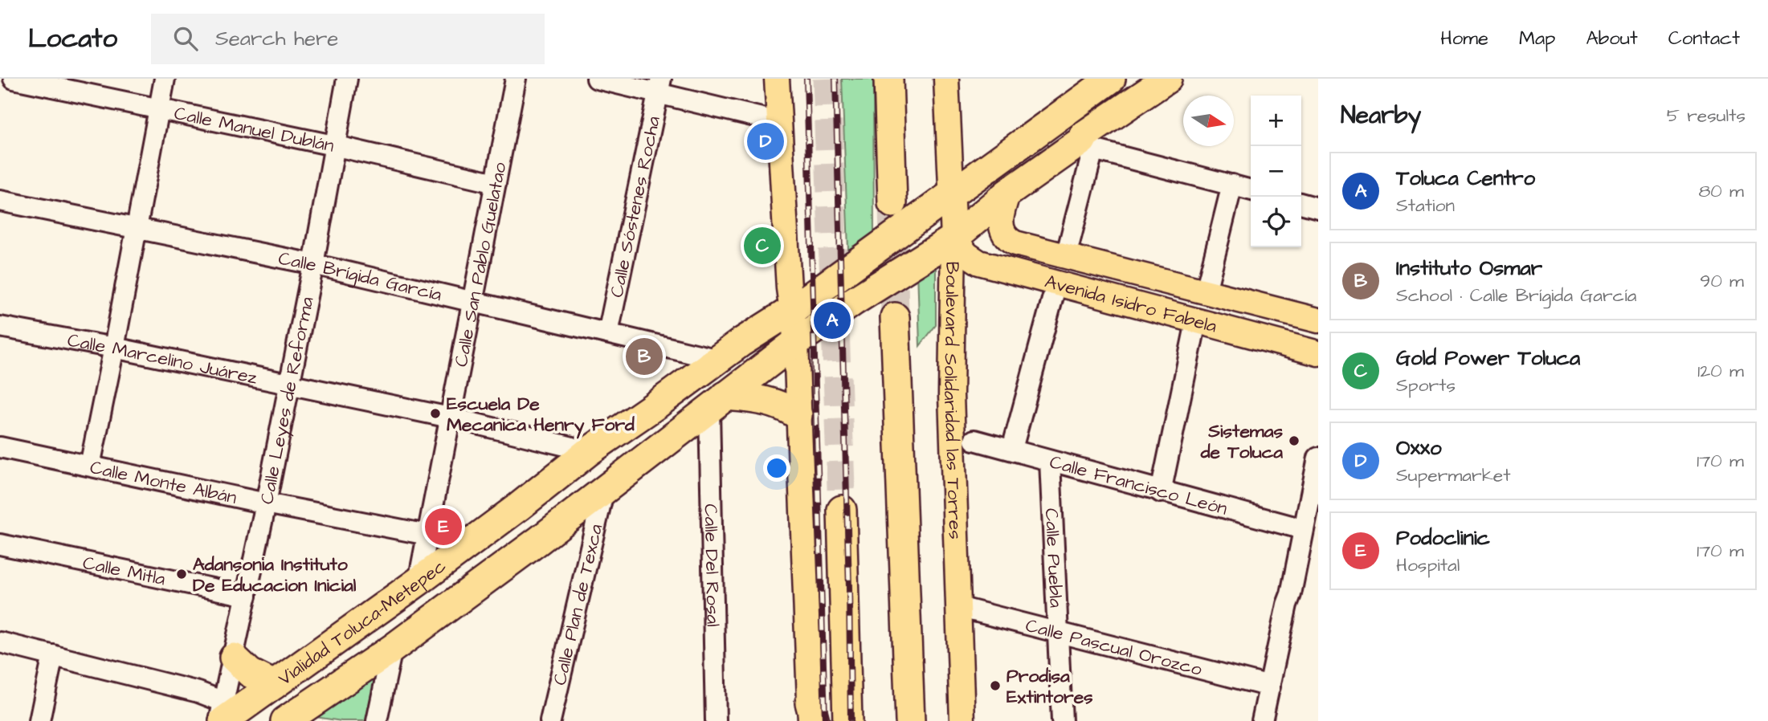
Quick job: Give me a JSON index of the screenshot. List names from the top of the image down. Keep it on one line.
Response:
{"streets":{"highway":["Vialidad Toluca-Metepec"],"main road":["Avenida Isidro Fabela","Boulevard Solidaridad las Torres"],"street":["Calle Manuel Dublán","Calle Sóstenes Rocha","Calle San Pablo Guelatao","Calle Brígida García","Calle Marcelino Juárez","Calle Leyes de Reforma","Calle Monte Albán","Calle Francisco León","Calle Puebla","Calle Del Rosal","Calle Mitla","Calle Plan de Texca","Calle Pascual Orozco"]},"crossings":[["Calle Manuel Dublán","Calle San Pablo Guelatao"],["Calle Manuel Dublán","Calle Leyes de Reforma"],["Calle Sóstenes Rocha","Calle Brígida García"],["Calle San Pablo Guelatao","Calle Brígida García"],["Calle San Pablo Guelatao","Calle Marcelino Juárez"],["Calle San Pablo Guelatao","Calle Monte Albán"],["Calle San Pablo Guelatao","Vialidad Toluca-Metepec"],["Calle Brígida García","Calle Leyes de Reforma"],["Calle Brígida García","Vialidad Toluca-Metepec"],["Avenida Isidro Fabela","Boulevard Solidaridad las Torres"],["Avenida Isidro Fabela","Vialidad Toluca-Metepec"],["Calle Marcelino Juárez","Calle Leyes de Reforma"],["Calle Marcelino Juárez","Vialidad Toluca-Metepec"],["Boulevard Solidaridad las Torres","Vialidad Toluca-Metepec"],["Boulevard Solidaridad las Torres","Calle Pascual Orozco"],["Calle Leyes de Reforma","Calle Monte Albán"],["Calle Leyes de Reforma","Calle Mitla"],["Calle Leyes de Reforma","Vialidad Toluca-Metepec"],["Calle Francisco León","Calle Puebla"],["Calle Puebla","Calle Pascual Orozco"],["Calle Del Rosal","Vialidad Toluca-Metepec"],["Calle Plan de Texca","Vialidad Toluca-Metepec"]],"places":["Escuela De Mecanica Henry Ford","Sistemas de Toluca","Adansonia Instituto De Educacion Inicial","Prodisa Extintores"],"north":"right","page":{"header":"Locato","search":"Search here","nav":["Home","Map","About","Contact"],"heading":["Nearby","5 results"],"map_buttons":["+","−"],"pins":["D","C","A","B","E"],"list":[{"mark":"A","name":"Toluca Centro","note":"Station","value":"80 m"},{"mark":"B","name":"Instituto Osmar","note":"School · Calle Brígida García","value":"90 m"},{"mark":"C","name":"Gold Power Toluca","note":"Sports","value":"120 m"},{"mark":"D","name":"Oxxo","note":"Supermarket","value":"170 m"},{"mark":"E","name":"Podoclinic","note":"Hospital","value":"170 m"}]}}
